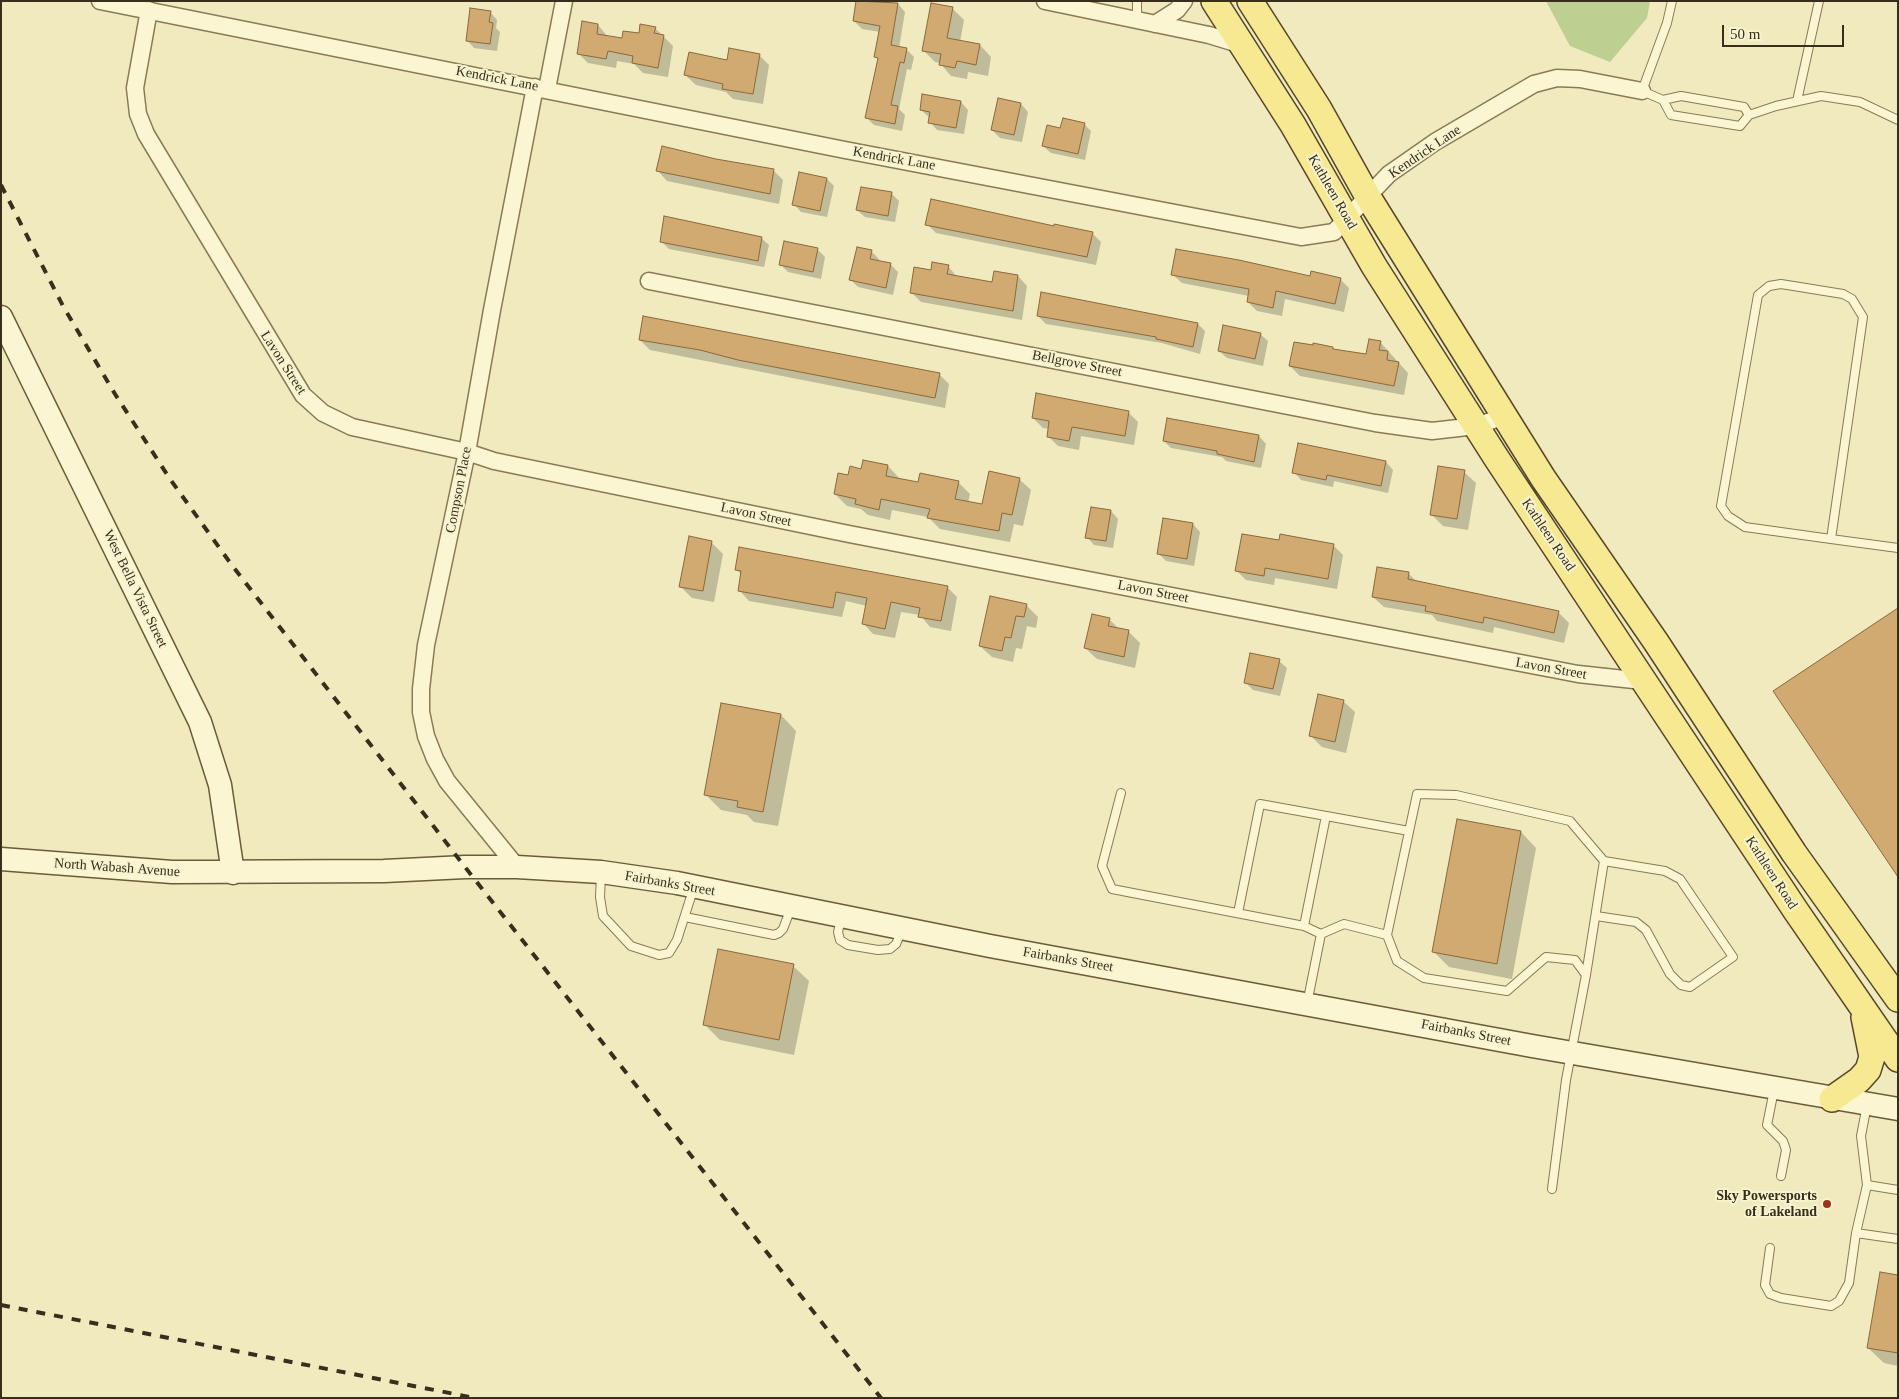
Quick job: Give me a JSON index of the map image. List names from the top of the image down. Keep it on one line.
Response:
{"streets":{"main road":["Kathleen Road"],"street":["Kendrick Lane","Lavon Street","Bellgrove Street","Compson Place","West Bella Vista Street","North Wabash Avenue","Fairbanks Street"]},"crossings":[["Kendrick Lane","Kathleen Road"],["Kendrick Lane","Lavon Street"],["Kendrick Lane","Compson Place"],["Kathleen Road","Lavon Street"],["Kathleen Road","Bellgrove Street"],["Lavon Street","Compson Place"],["Compson Place","Fairbanks Street"],["West Bella Vista Street","North Wabash Avenue"],["West Bella Vista Street","Fairbanks Street"],["North Wabash Avenue","Fairbanks Street"]],"places":["Sky Powersports of Lakeland"],"scale_bar":"50 m"}
